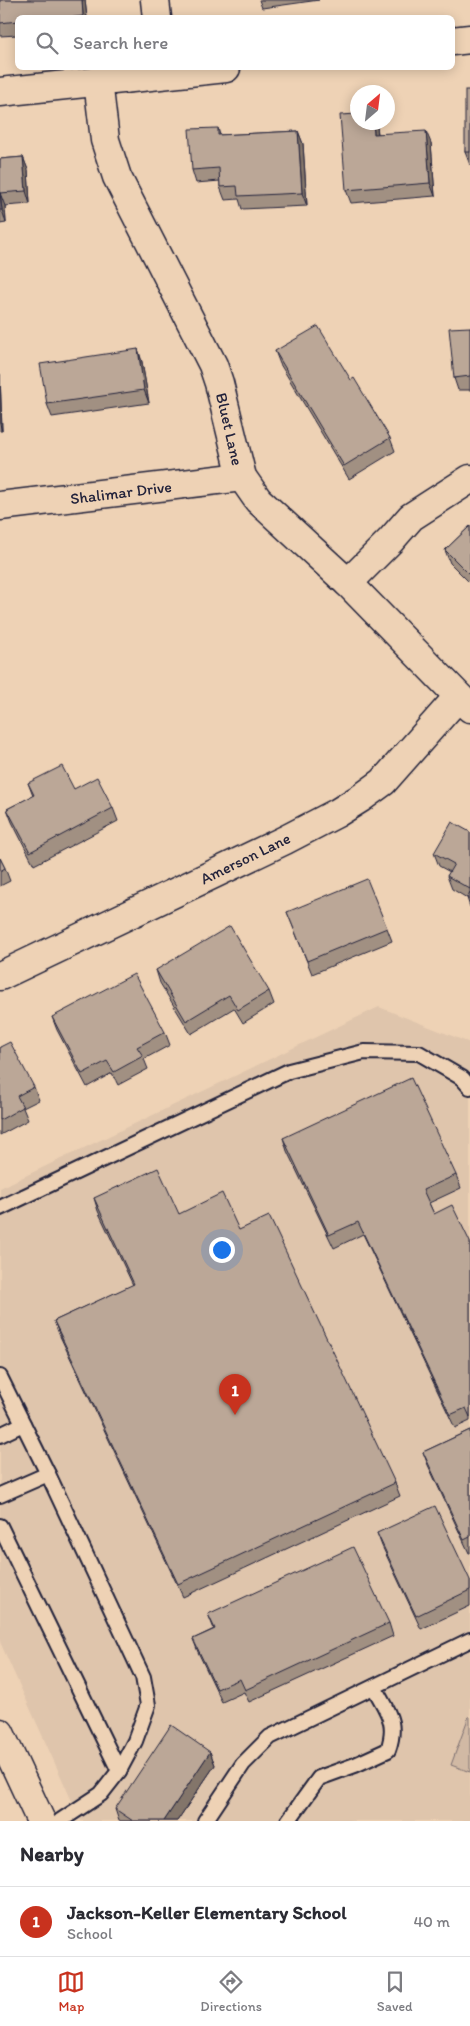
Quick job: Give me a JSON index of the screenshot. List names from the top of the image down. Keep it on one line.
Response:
{"streets":{"street":["Bluet Lane","Shalimar Drive","Amerson Lane"]},"crossings":[["Bluet Lane","Shalimar Drive"],["Bluet Lane","Amerson Lane"]],"north":"top right","page":{"search":"Search here","pins":"1","heading":"Nearby","list":[{"mark":"1","name":"Jackson-Keller Elementary School","note":"School","value":"40 m"}],"nav":["Map","Directions","Saved"]}}
